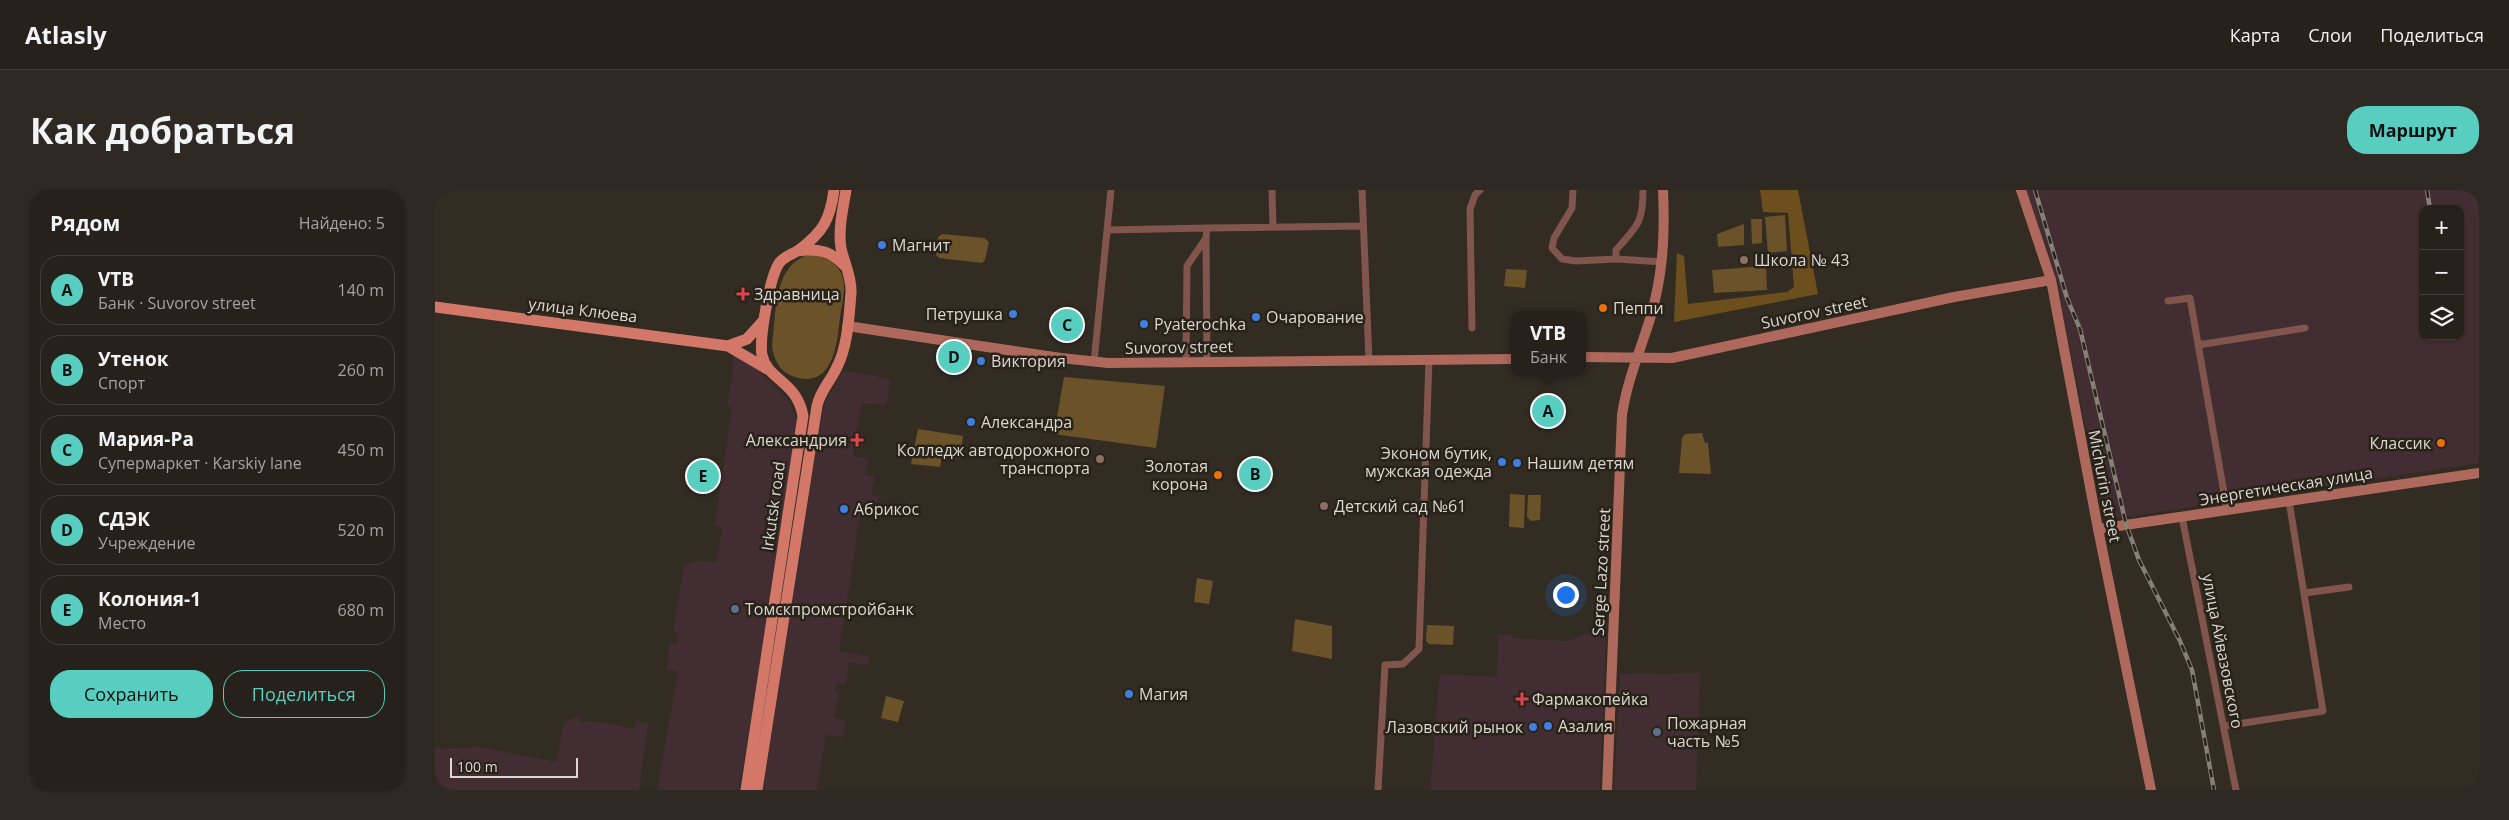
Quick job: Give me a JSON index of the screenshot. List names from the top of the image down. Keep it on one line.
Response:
{"streets":{"main road":["улица Клюева","Irkutsk road"],"street":["Suvorov street","Michurin street","Энергетическая улица","Serge Lazo street","улица Айвазовского"]},"crossings":[["улица Клюева","Irkutsk road"],["Suvorov street","Michurin street"],["Suvorov street","Irkutsk road"],["Suvorov street","Serge Lazo street"],["Michurin street","Энергетическая улица"],["Энергетическая улица","улица Айвазовского"]],"places":{"other":["Магнит","Школа № 43","Пеппи","Петрушка","Очарование","Pyaterochka","Виктория","Александра","Классик","Колледж автодорожного транспорта","Эконом бутик, мужская одежда","Нашим детям","Золотая корона","Детский сад №61","Абрикос","Томскпромстройбанк","Магия","Азалия","Лазовский рынок","Пожарная часть №5"],"health":["Здравница","Александрия","Фармакопейка"]},"scale_bar":"100 m","page":{"header":"Atlasly","nav":["Карта","Слои","Поделиться"],"buttons":["Маршрут",["Сохранить","Поделиться"]],"title":"Как добраться","heading":["Рядом","Найдено: 5"],"map_buttons":["+","−"],"list":[{"mark":"A","name":"VTB","note":"Банк · Suvorov street","value":"140 m"},{"mark":"B","name":"Утенок","note":"Спорт","value":"260 m"},{"mark":"C","name":"Мария-Ра","note":"Супермаркет · Karskiy lane","value":"450 m"},{"mark":"D","name":"СДЭК","note":"Учреждение","value":"520 m"},{"mark":"E","name":"Колония-1","note":"Место","value":"680 m"}],"pins":["C","D","A","B","E"],"popup":["VTB","Банк"],"scale":"100 m"}}
